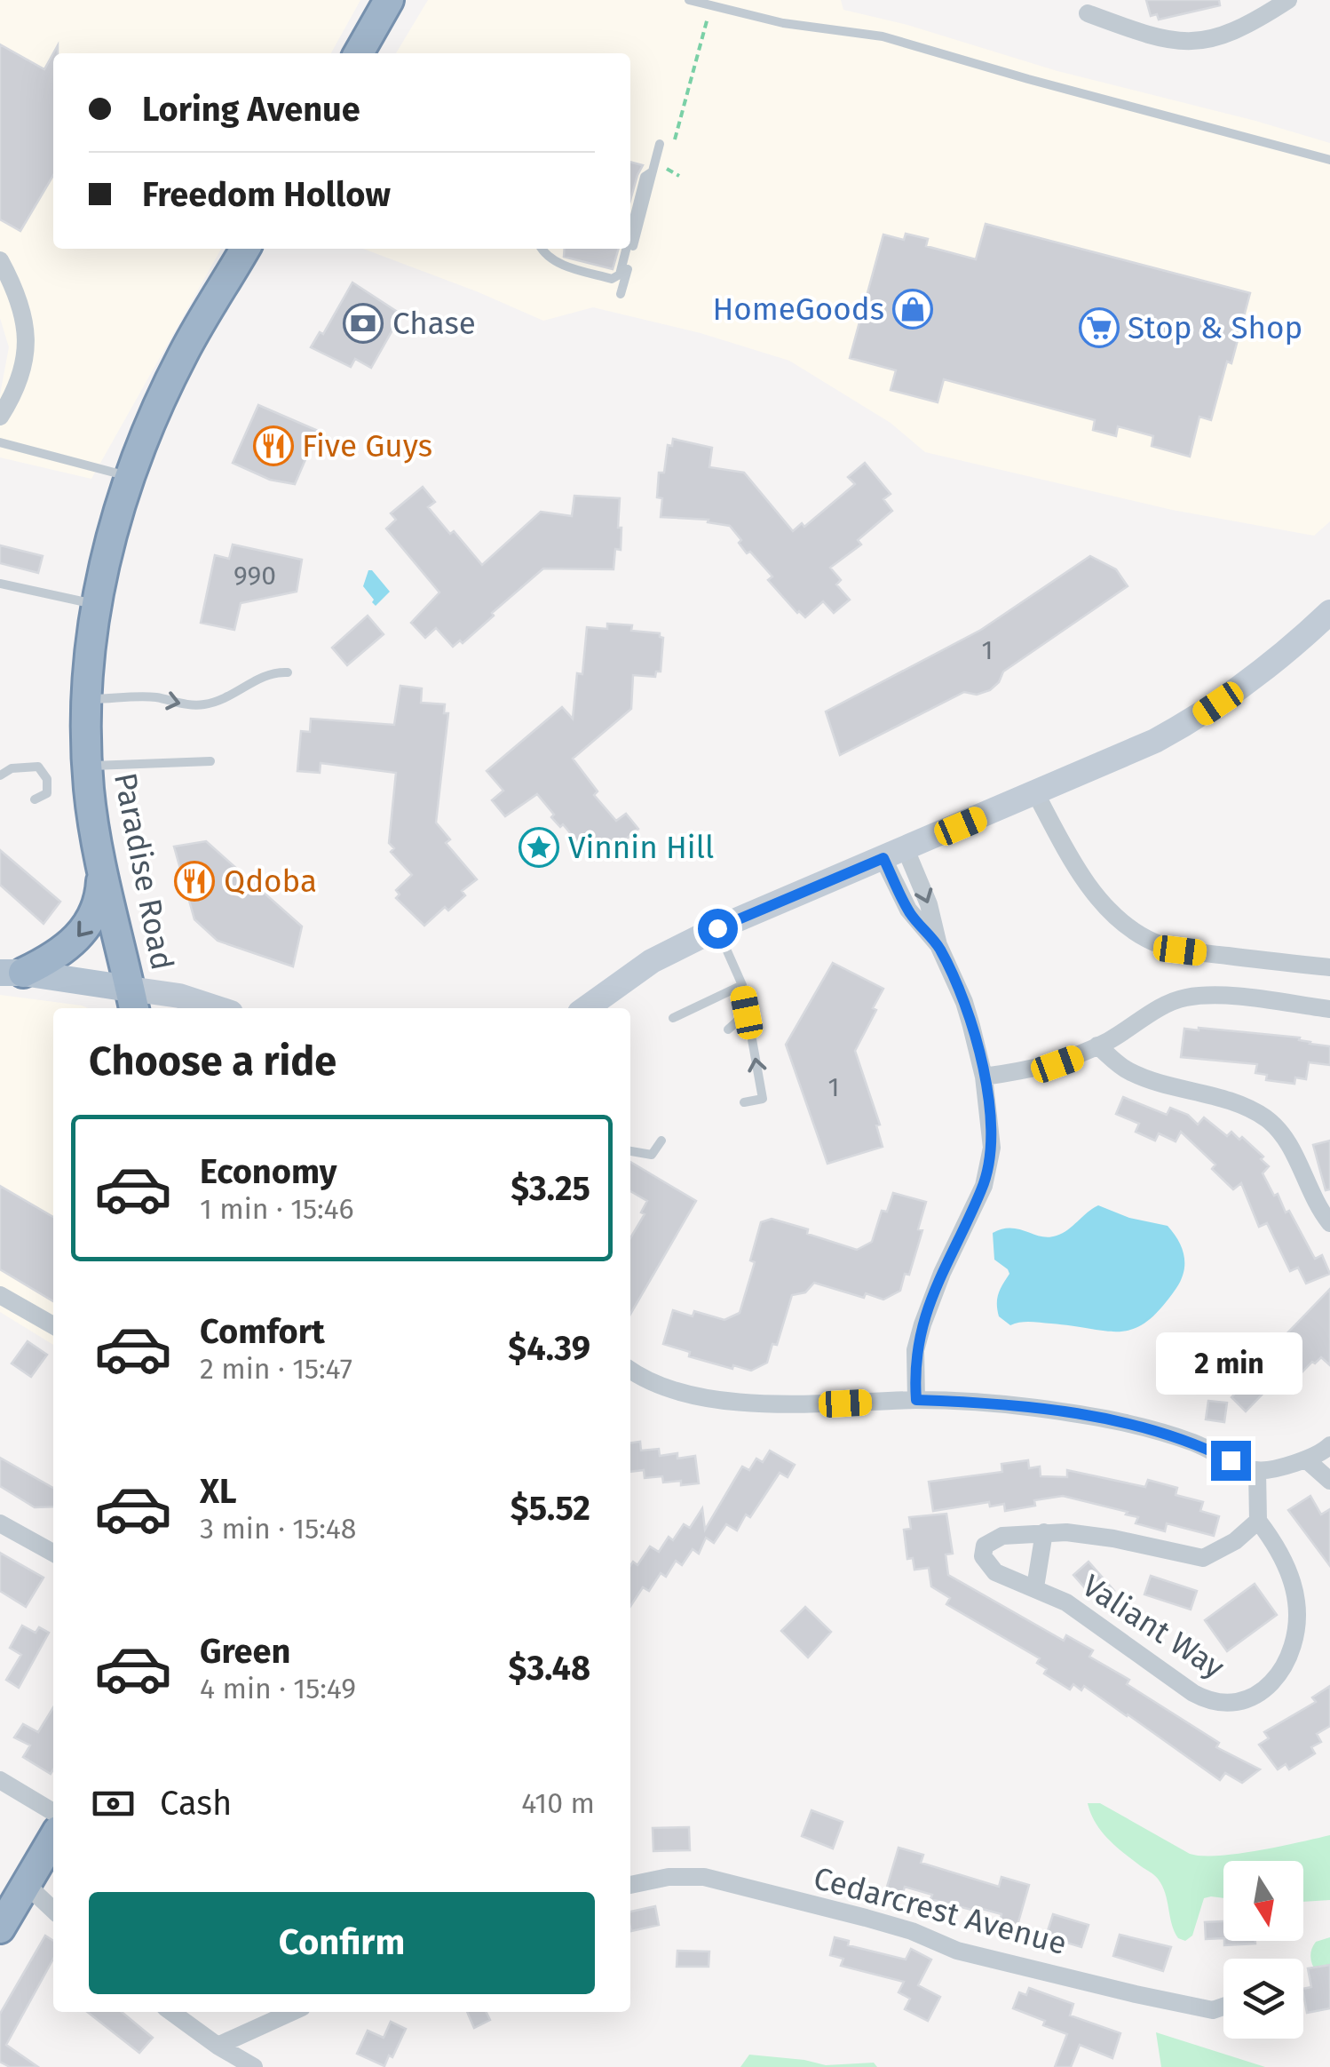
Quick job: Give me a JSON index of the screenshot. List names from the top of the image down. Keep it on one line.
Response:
{"streets":{"highway":["Paradise Road"],"street":["Valiant Way","Cedarcrest Avenue"]},"places":{"shop":["HomeGoods"],"bank":["Chase"],"supermarket":["Stop & Shop"],"restaurant":["Five Guys","Qdoba"],"place":["Vinnin Hill"]},"house_numbers":["990","1","1"],"north":"bottom","page":{"banner":["Loring Avenue","Freedom Hollow"],"heading":"Choose a ride","list":[{"name":"Economy","note":"1 min · 15:46","value":"$3.25"},{"name":"Comfort","note":"2 min · 15:47","value":"$4.39"},{"name":"XL","note":"3 min · 15:48","value":"$5.52"},{"name":"Green","note":"4 min · 15:49","value":"$3.48"}],"bubble":"2 min","pay":["Cash","410 m"],"buttons":"Confirm"}}
